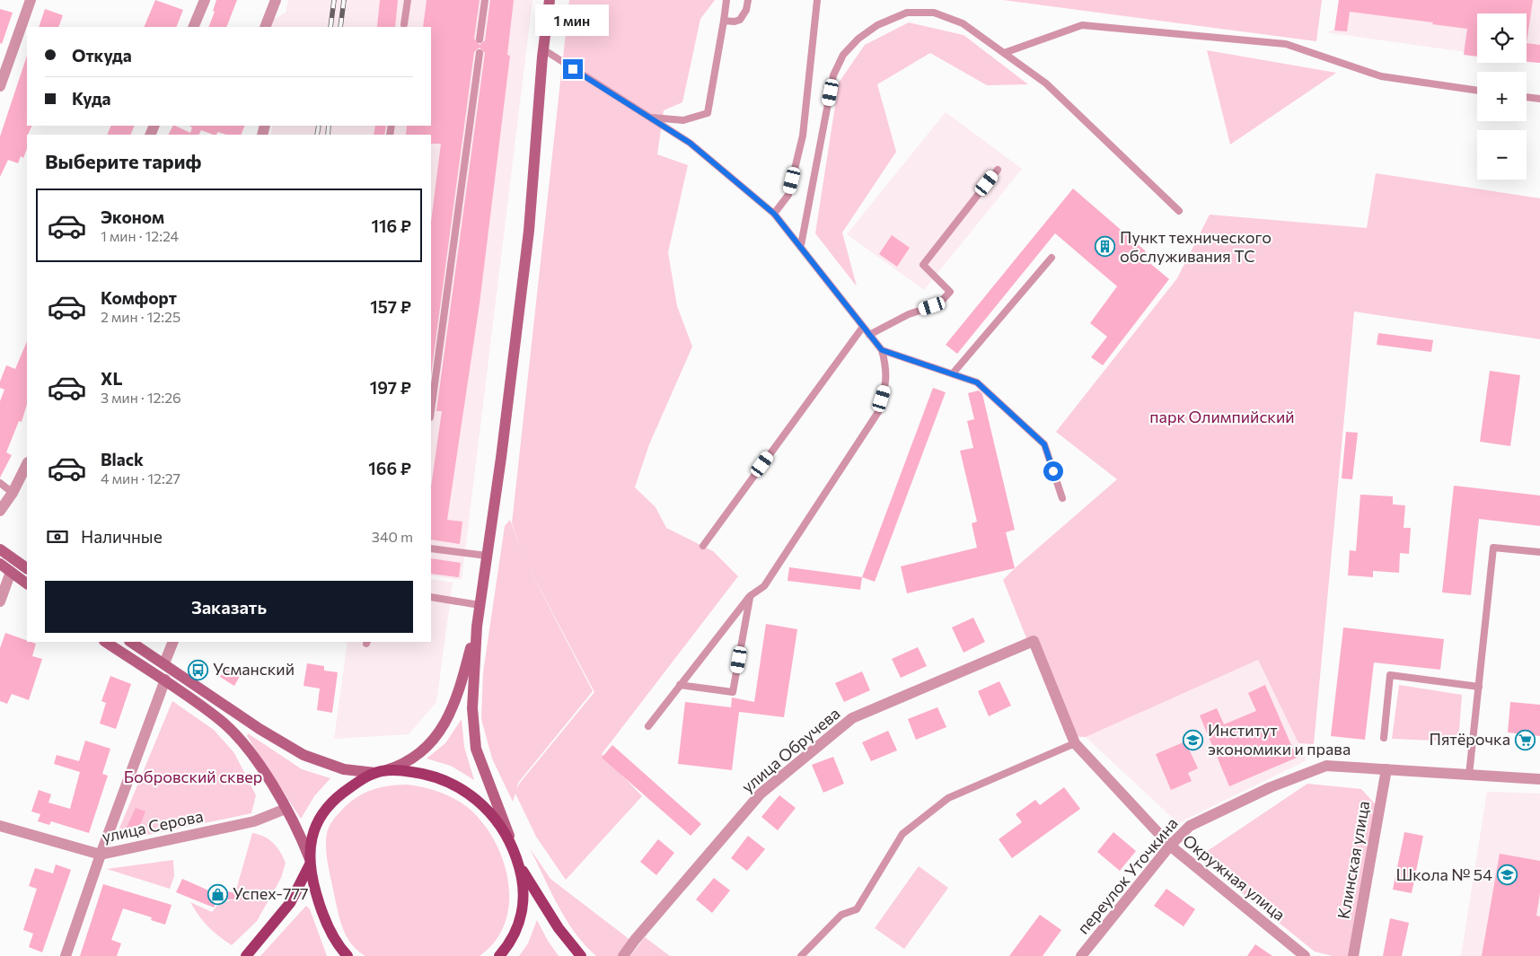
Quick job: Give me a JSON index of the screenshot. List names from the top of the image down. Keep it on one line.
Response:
{"streets":{"street":["улица Обручева","улица Серова","Клинская улица","переулок Уточкина","Окружная улица"]},"crossings":[["улица Обручева","Окружная улица"],["Клинская улица","переулок Уточкина"],["переулок Уточкина","Окружная улица"]],"parks":["парк Олимпийский","Бобровский сквер"],"places":{"building":["Пункт технического обслуживания ТС"],"bus stop":["Усманский"],"school or university":["Институт экономики и права","Школа № 54"],"supermarket":["Пятёрочка"],"shop":["Успех-777"]},"page":{"bubble":"1 мин","map_buttons":["+","−"],"banner":["Откуда","Куда"],"heading":"Выберите тариф","list":[{"name":"Эконом","note":"1 мин · 12:24","value":"116 ₽"},{"name":"Комфорт","note":"2 мин · 12:25","value":"157 ₽"},{"name":"XL","note":"3 мин · 12:26","value":"197 ₽"},{"name":"Black","note":"4 мин · 12:27","value":"166 ₽"}],"pay":["Наличные","340 m"],"buttons":"Заказать"}}
